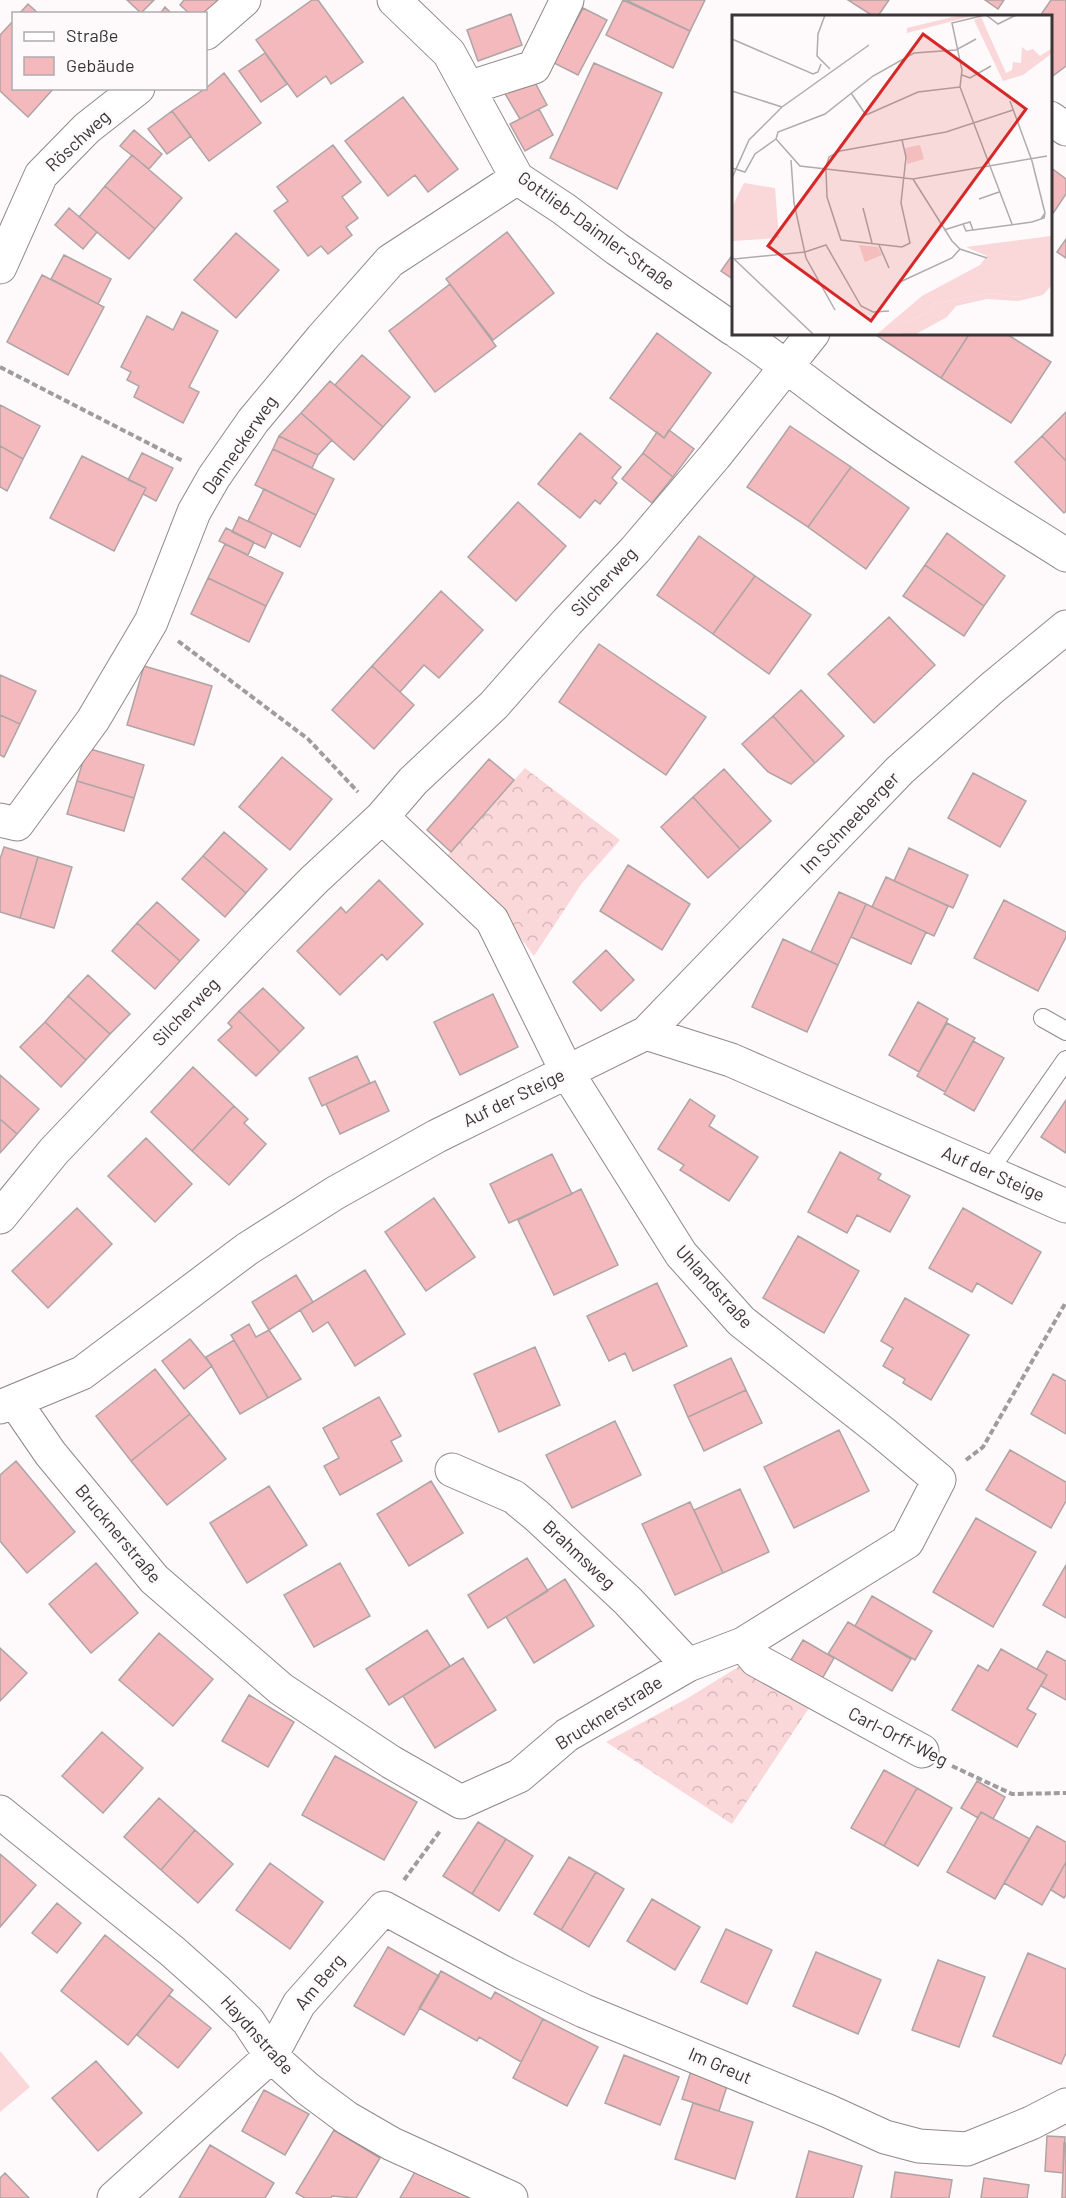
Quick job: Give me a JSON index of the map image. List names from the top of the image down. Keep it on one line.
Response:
{"streets":{"street":["Röschweg","Gottlieb-Daimler-Straße","Danneckerweg","Silcherweg","Im Schneeberger","Auf der Steige","Uhlandstraße","Brucknerstraße","Brahmsweg","Carl-Orff-Weg","Am Berg","Haydnstraße","Im Greut"]},"crossings":[["Gottlieb-Daimler-Straße","Danneckerweg"],["Im Schneeberger","Auf der Steige"],["Auf der Steige","Uhlandstraße"],["Auf der Steige","Brucknerstraße"],["Uhlandstraße","Brucknerstraße"],["Brucknerstraße","Brahmsweg"],["Brucknerstraße","Carl-Orff-Weg"],["Am Berg","Haydnstraße"],["Am Berg","Im Greut"]],"legend":["Straße","Gebäude"]}
